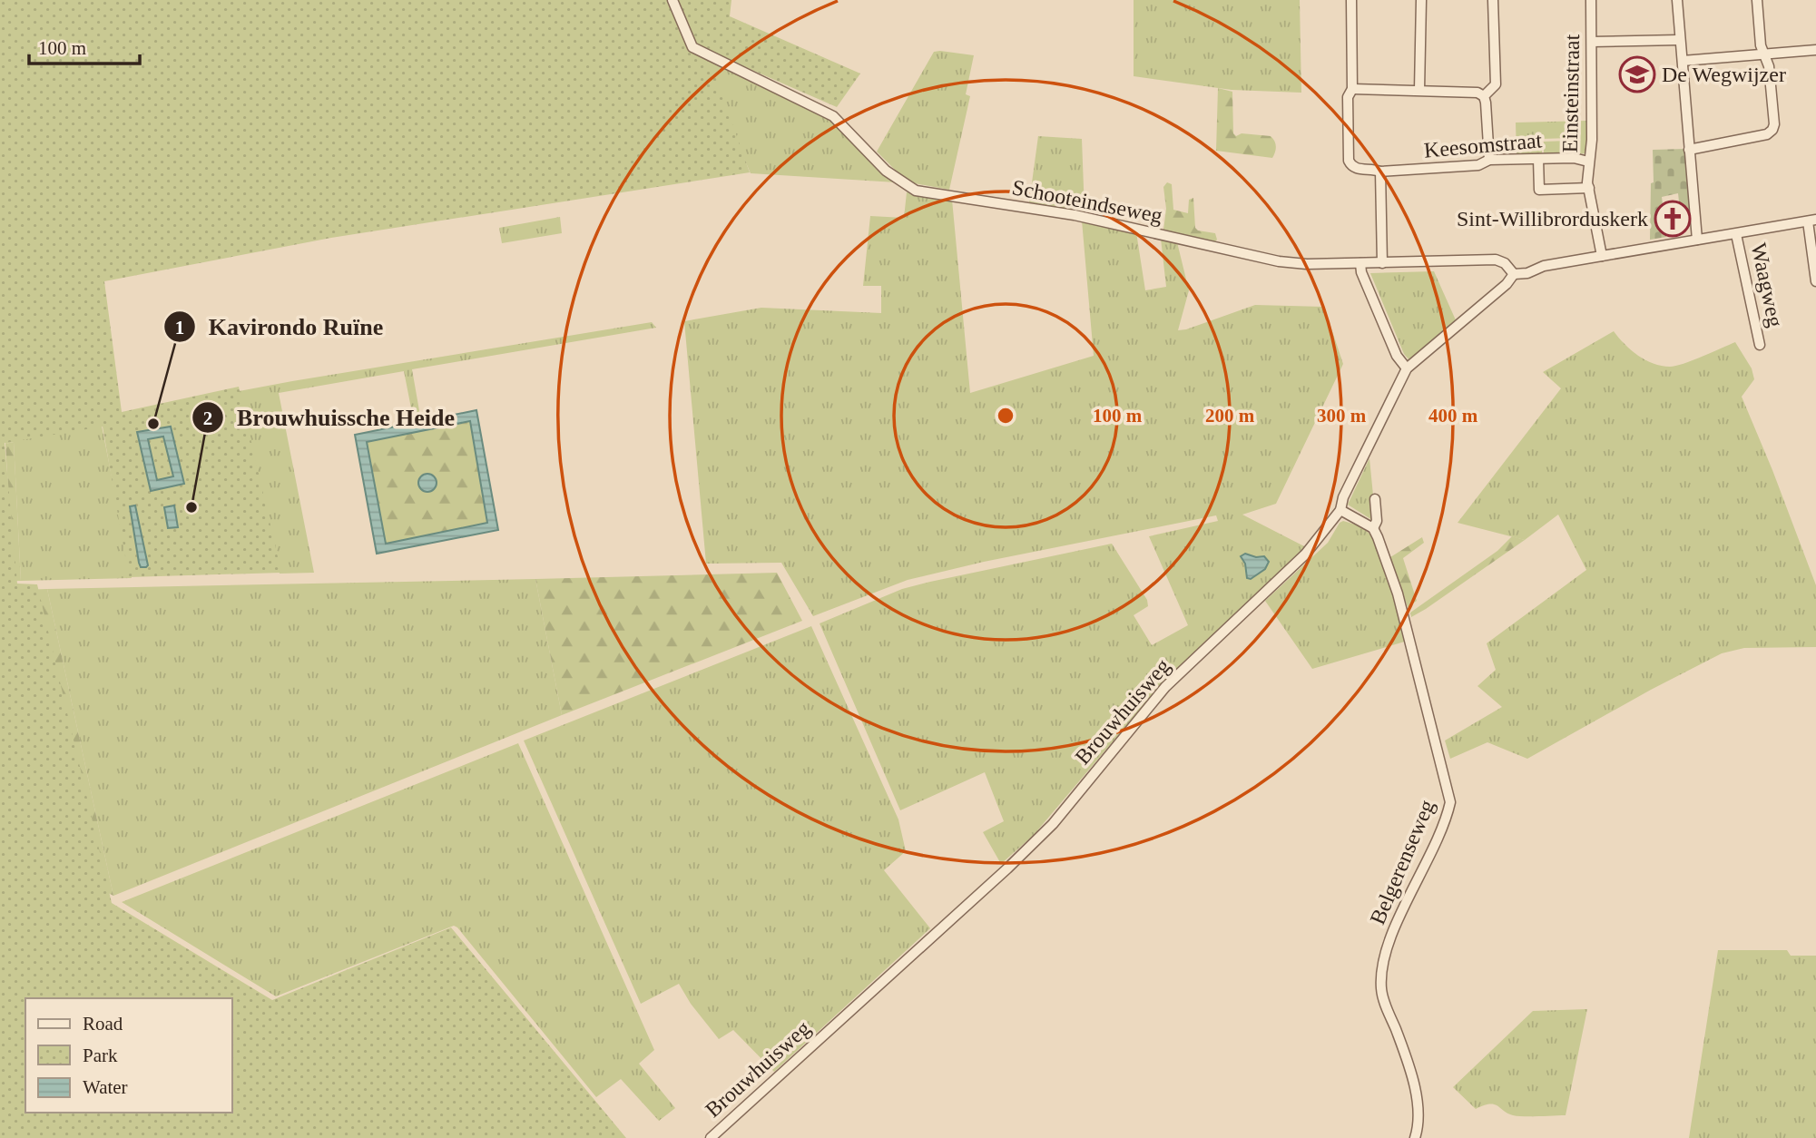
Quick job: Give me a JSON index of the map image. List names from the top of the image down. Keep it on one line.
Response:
{"streets":{"street":["Einsteinstraat","Keesomstraat","Schooteindseweg","Waagweg","Brouwhuisweg","Belgerenseweg"]},"crossings":[["Einsteinstraat","Keesomstraat"],["Schooteindseweg","Brouwhuisweg"]],"places":{"school or university":["De Wegwijzer"],"church":["Sint-Willibrorduskerk"],"other":["Kavirondo Ruïne","Brouwhuissche Heide"]},"legend":["Road","Park","Water"],"scale_bar":"100 m","rings":["100 m","200 m","300 m","400 m"]}
